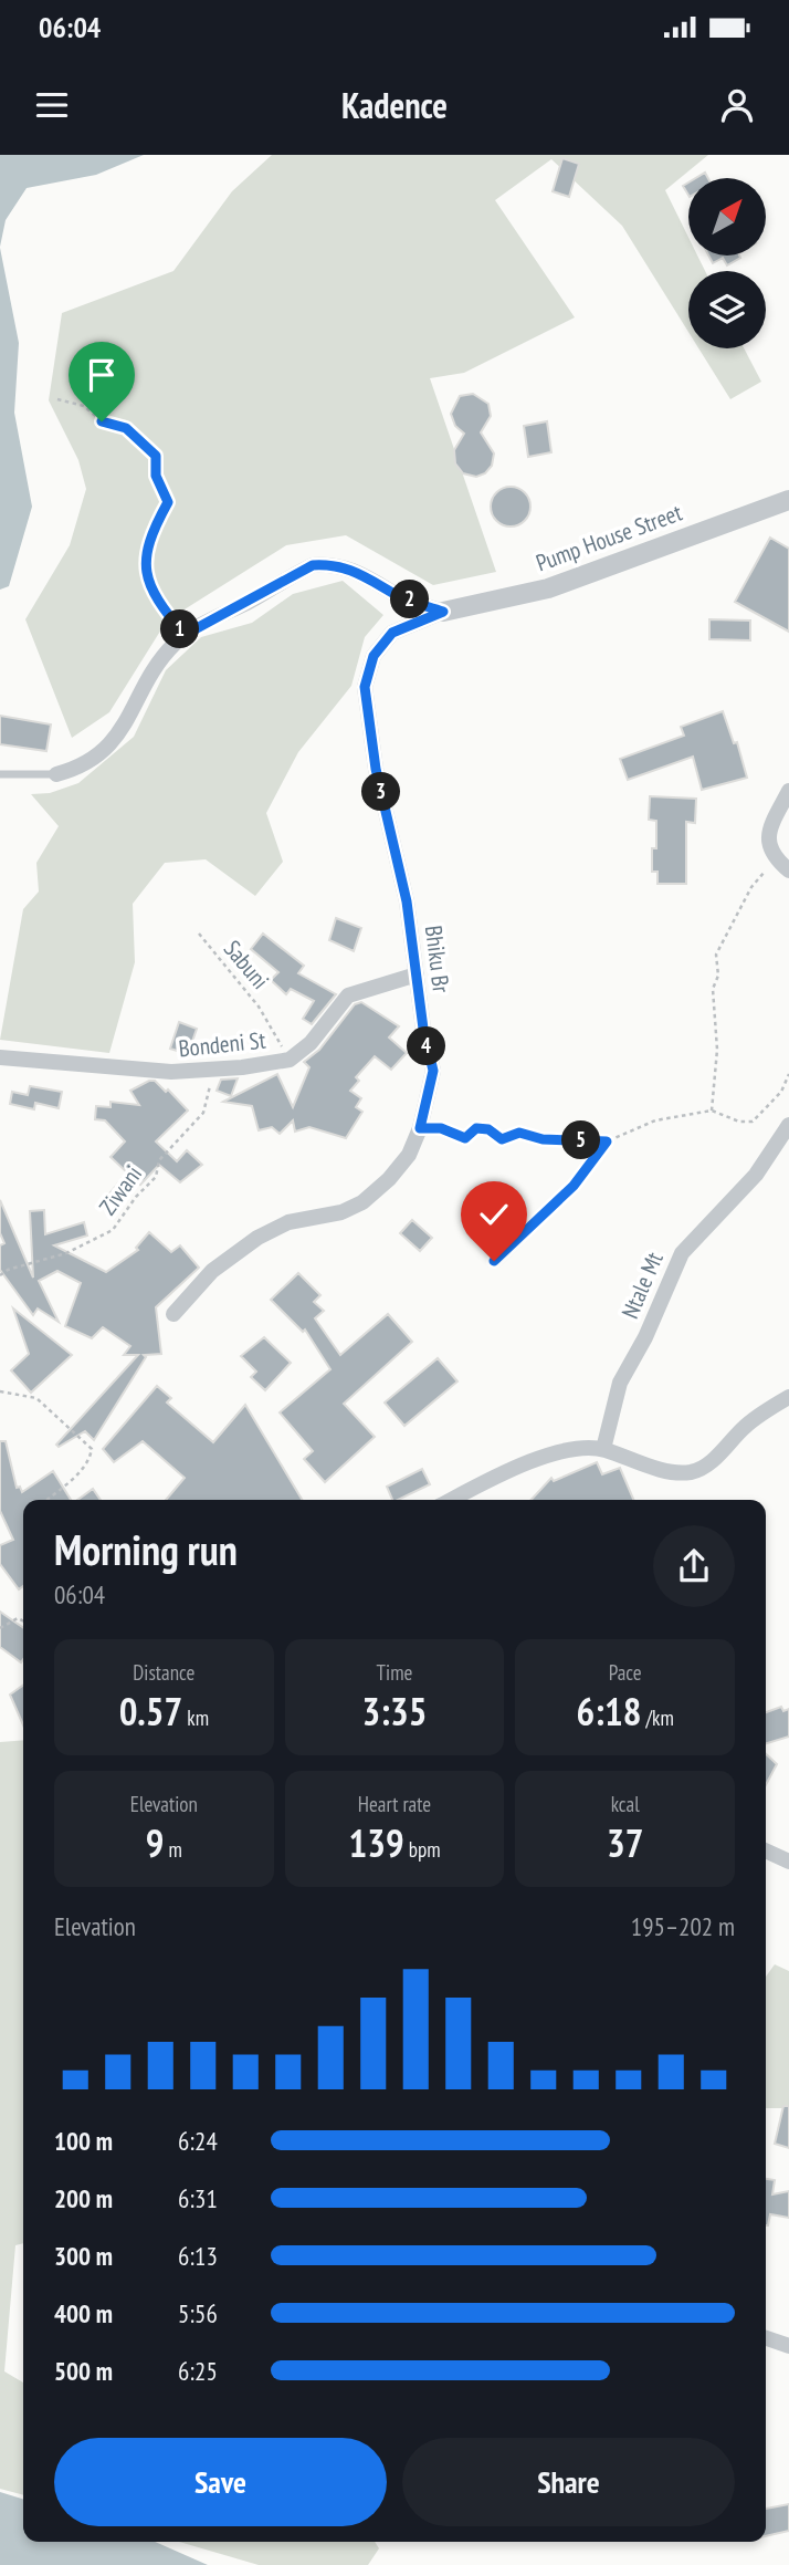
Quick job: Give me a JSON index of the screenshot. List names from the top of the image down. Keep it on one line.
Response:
{"streets":{"street":["Pump House Street","Bhiku Br","Bondeni St","Ntale Mt"],"path":["Sabuni","Ziwani"]},"crossings":[["Pump House Street","Bhiku Br"],["Bhiku Br","Bondeni St"],["Sabuni","Bondeni St"],["Bondeni St","Ziwani"]],"north":"top right","page":{"status":"06:04","header":"Kadence","pins":["2","1","3","4","5"],"heading":["Morning run","06:04"],"stats":[["Distance","0.57 km"],["Time","3:35"],["Pace","6:18 /km"],["Elevation","9 m"],["Heart rate","139 bpm"],["kcal","37"]],"chart":["Elevation","195–202 m"],"list":[{"name":"100 m","note":"6:24"},{"name":"200 m","note":"6:31"},{"name":"300 m","note":"6:13"},{"name":"400 m","note":"5:56"},{"name":"500 m","note":"6:25"}],"buttons":["Save","Share"]}}
